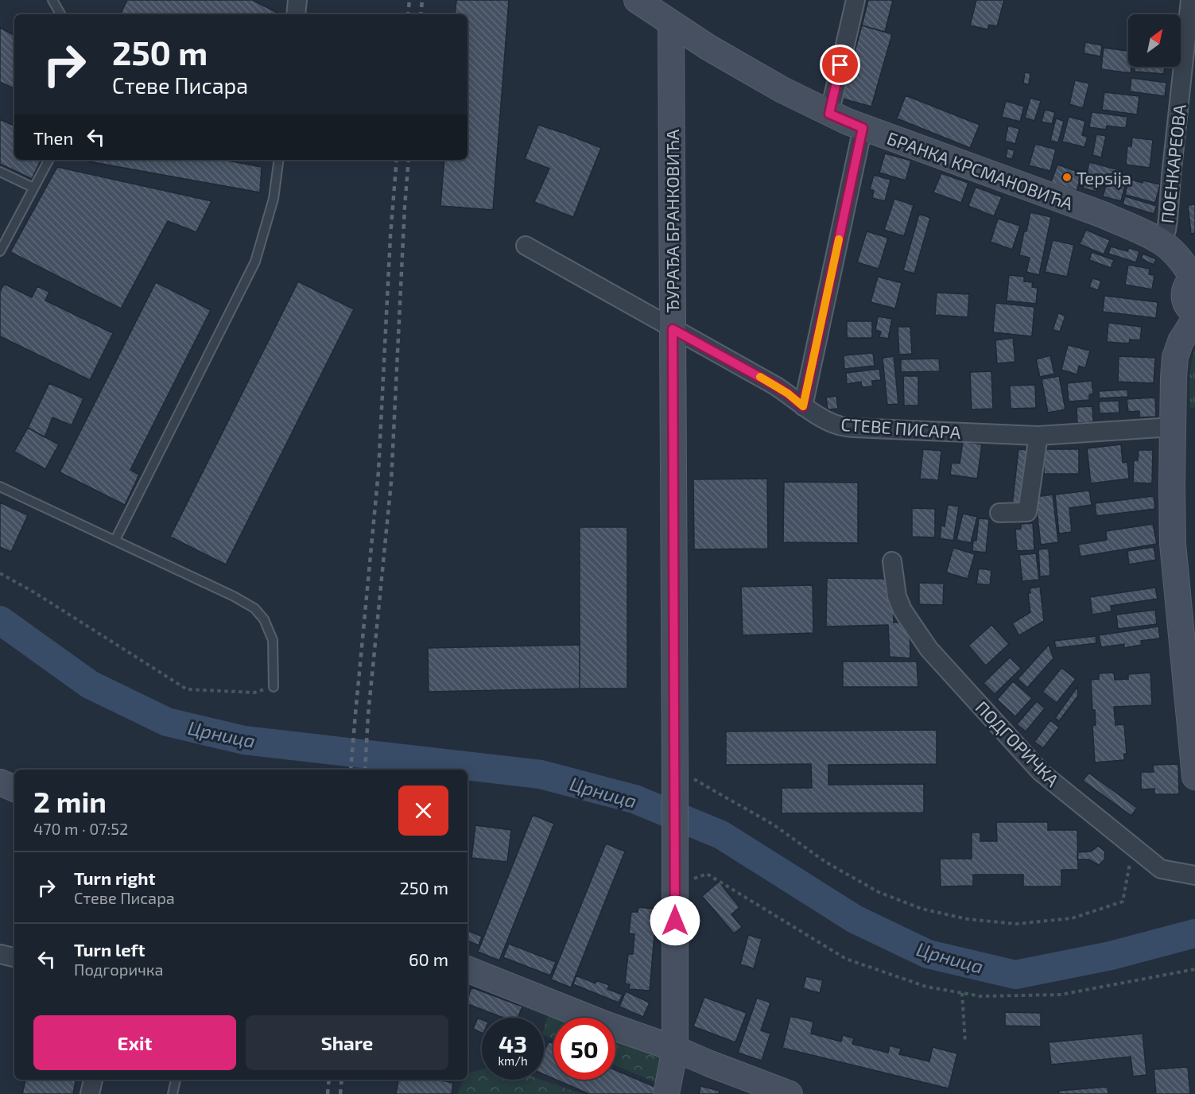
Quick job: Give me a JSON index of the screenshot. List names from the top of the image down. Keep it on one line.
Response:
{"streets":{"street":["ПОЕНКАРЕОВА","БРАНКА КРСМАНОВИЋА","ЂУРАЂА БРАНКОВИЋА","СТЕВЕ ПИСАРА","ПОДГОРИЧКА"]},"crossings":[["ПОЕНКАРЕОВА","БРАНКА КРСМАНОВИЋА"],["БРАНКА КРСМАНОВИЋА","ЂУРАЂА БРАНКОВИЋА"],["ЂУРАЂА БРАНКОВИЋА","СТЕВЕ ПИСАРА"]],"water":["Црница"],"places":["Tepsija"],"north":"top right","page":{"turn":["250 m","Стеве Писара"],"then":"Then","heading":["2 min","470 m · 07:52"],"list":[{"name":"Turn right","note":"Стеве Писара","value":"250 m"},{"name":"Turn left","note":"Подгоричка","value":"60 m"}],"buttons":["Exit","Share"],"speed":"43 km/h","limit":"50"}}
